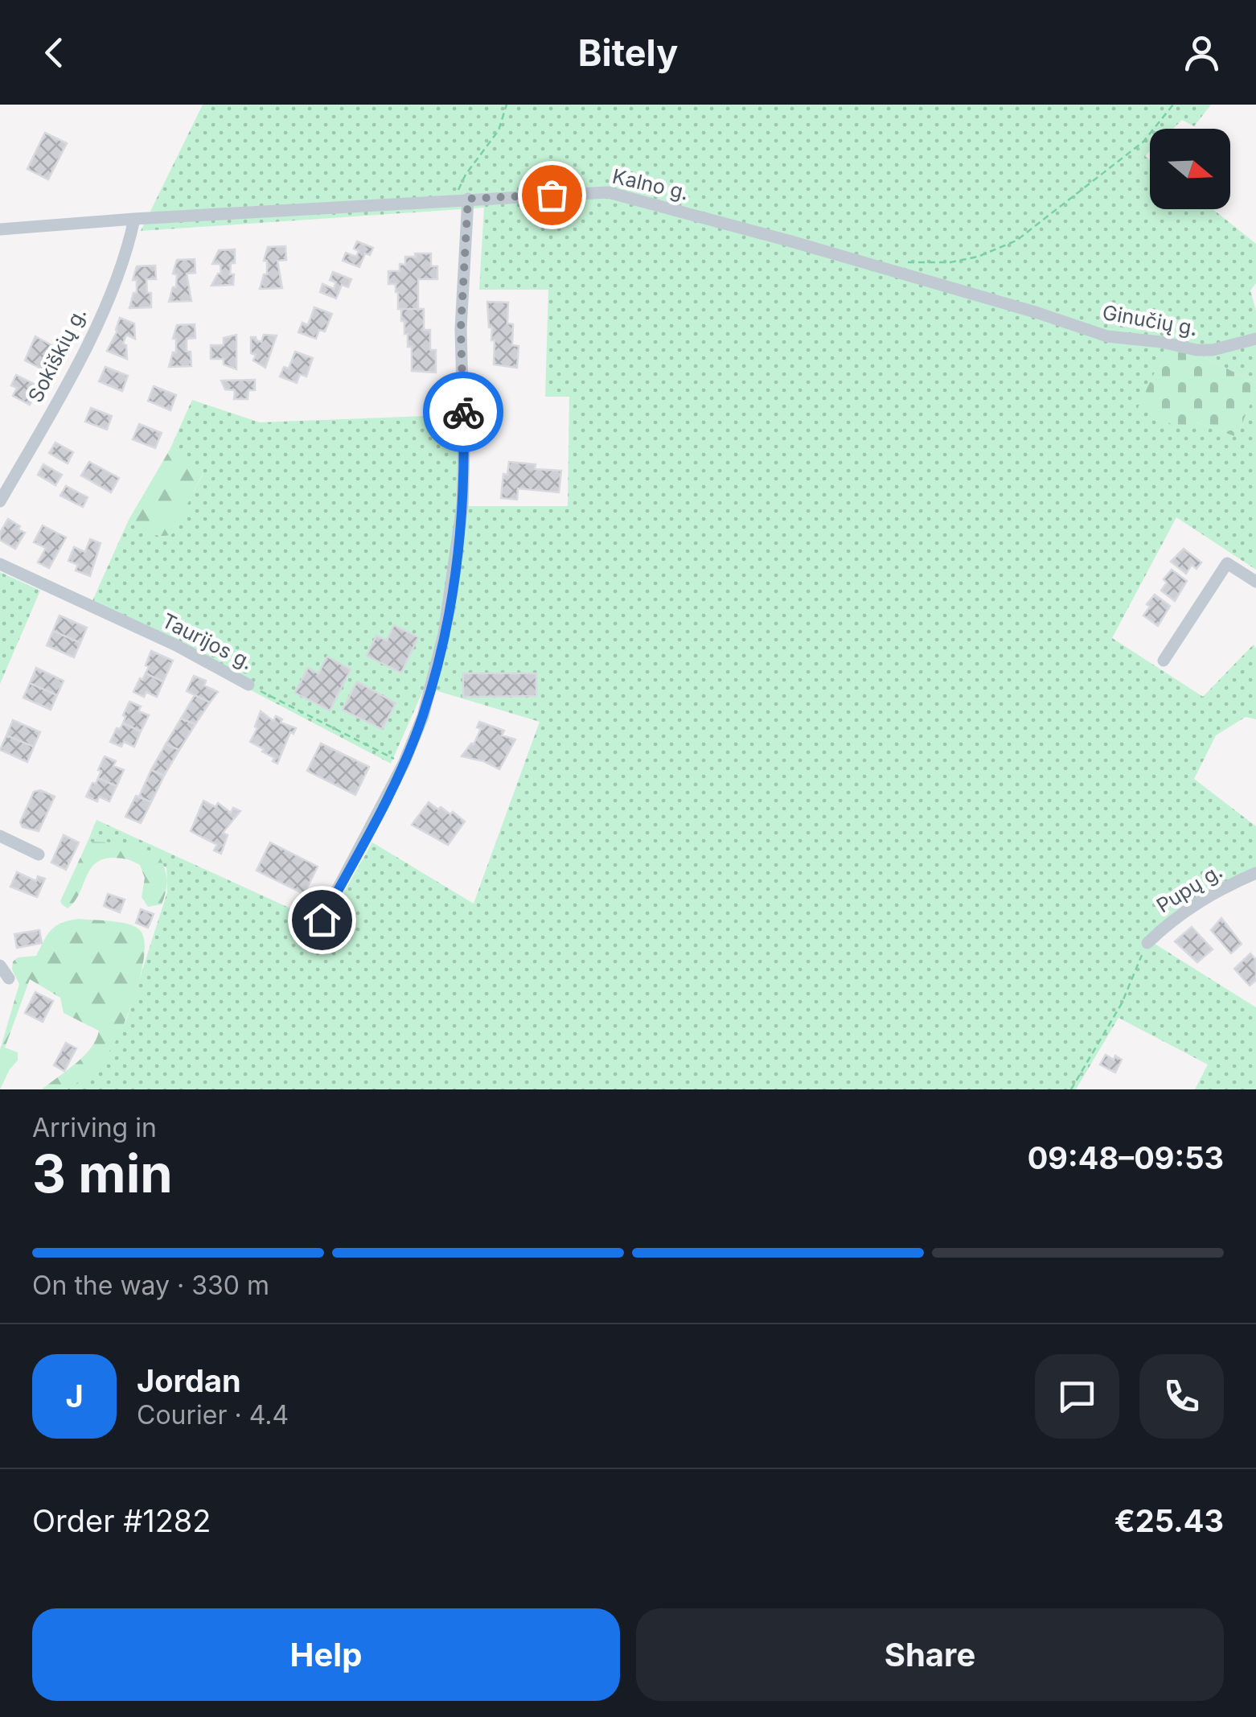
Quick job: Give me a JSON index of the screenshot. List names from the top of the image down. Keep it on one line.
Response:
{"streets":{"street":["Kalno g.","Ginučių g.","Sokiškių g.","Taurijos g.","Pupų g."]},"crossings":[["Kalno g.","Ginučių g."],["Kalno g.","Sokiškių g."]],"north":"right","page":{"header":"Bitely","heading":["3 min","Arriving in","09:48–09:53"],"panel":["Jordan","Courier · 4.4","Order #1282","€25.43"],"bar":"On the way · 330 m","round":"J","buttons":["Help","Share"]}}
